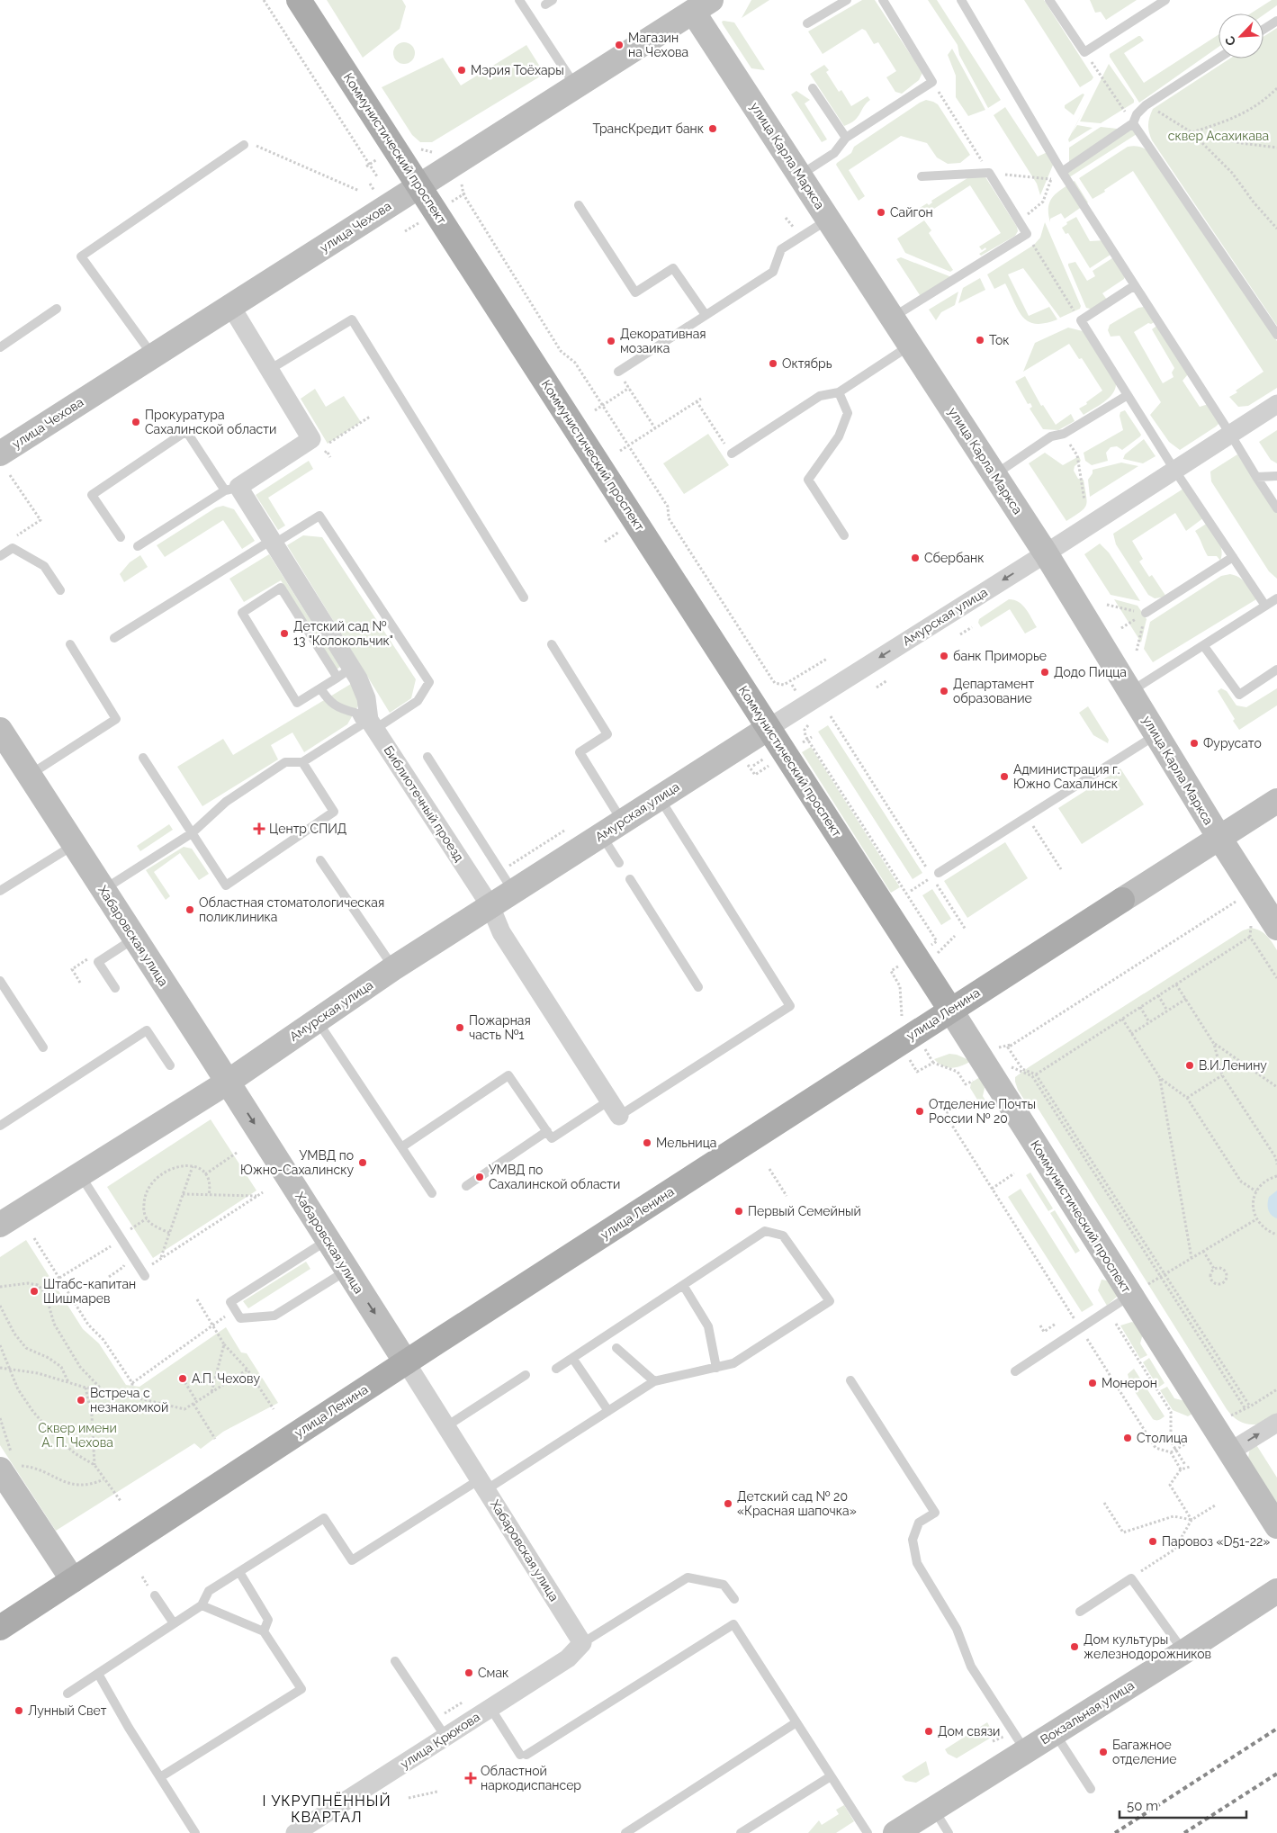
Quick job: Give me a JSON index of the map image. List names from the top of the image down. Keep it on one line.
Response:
{"streets":{"main road":["Коммунистический проспект","улица Ленина"],"street":["улица Карла Маркса","улица Чехова","Амурская улица","Библиотечный проезд","Хабаровская улица","Вокзальная улица","улица Крюкова"]},"crossings":[["Коммунистический проспект","улица Чехова"],["Коммунистический проспект","Амурская улица"],["Коммунистический проспект","улица Ленина"],["улица Карла Маркса","улица Чехова"],["улица Карла Маркса","Амурская улица"],["улица Карла Маркса","улица Ленина"],["Амурская улица","Библиотечный проезд"],["Амурская улица","Хабаровская улица"],["Хабаровская улица","улица Ленина"],["Хабаровская улица","улица Крюкова"]],"districts":["I УКРУПНЁННЫЙ КВАРТАЛ"],"parks":["сквер Асахикава","Сквер имени А. П. Чехова"],"places":{"other":["Магазин на Чехова","Мэрия Тоёхары","ТрансКредит банк","Сайгон","Ток","Декоративная мозаика","Октябрь","Прокуратура Сахалинской области","Сбербанк","Детский сад № 13 \"Колокольчик\"","банк Приморье","Додо Пицца","Департамент образование","Фурусато","Администрация г. Южно Сахалинск","Областная стоматологическая поликлиника","Пожарная часть №1","В.И.Ленину","Отделение Почты России № 20","Мельница","УМВД по Южно-Сахалинску","УМВД по Сахалинской области","Первый Семейный","Штабс-капитан Шишмарев","А.П. Чехову","Монерон","Встреча с незнакомкой","Столица","Детский сад № 20 «Красная шапочка»","Паровоз «D51-22»","Дом культуры железнодорожников","Смак","Лунный Свет","Дом связи","Багажное отделение"],"health":["Центр СПИД","Областной наркодиспансер"]},"scale_bar":"50 m","north":"bottom left"}
